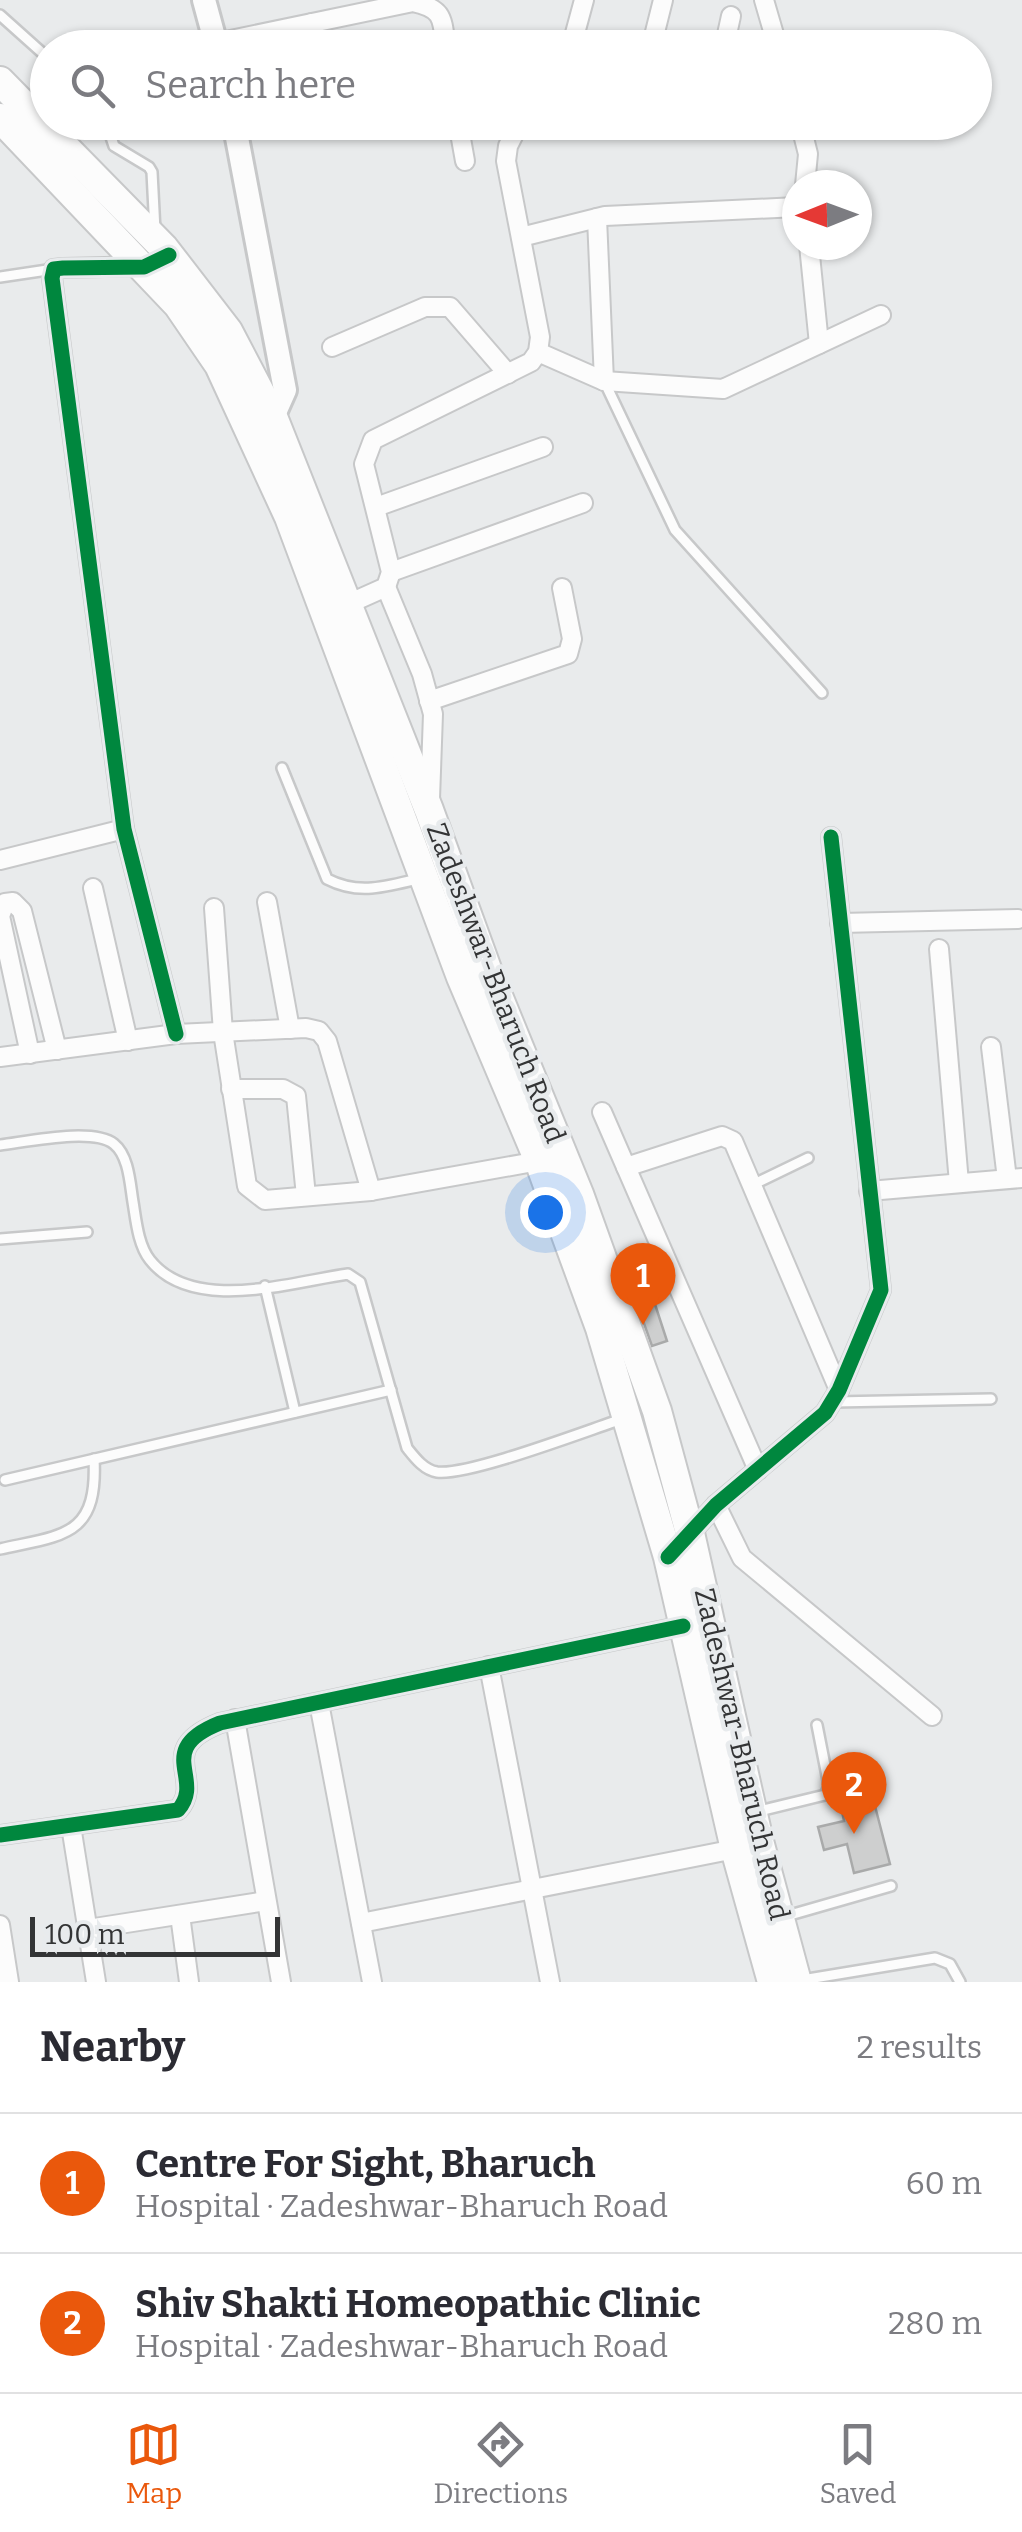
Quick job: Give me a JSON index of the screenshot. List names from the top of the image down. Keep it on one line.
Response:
{"streets":{"main road":["Zadeshwar-Bharuch Road"]},"scale_bar":"100 m","north":"left","page":{"search":"Search here","pins":["1","2"],"scale":"100 m","heading":["Nearby","2 results"],"list":[{"mark":"1","name":"Centre For Sight, Bharuch","note":"Hospital · Zadeshwar-Bharuch Road","value":"60 m"},{"mark":"2","name":"Shiv Shakti Homeopathic Clinic","note":"Hospital · Zadeshwar-Bharuch Road","value":"280 m"}],"nav":["Map","Directions","Saved"]}}
